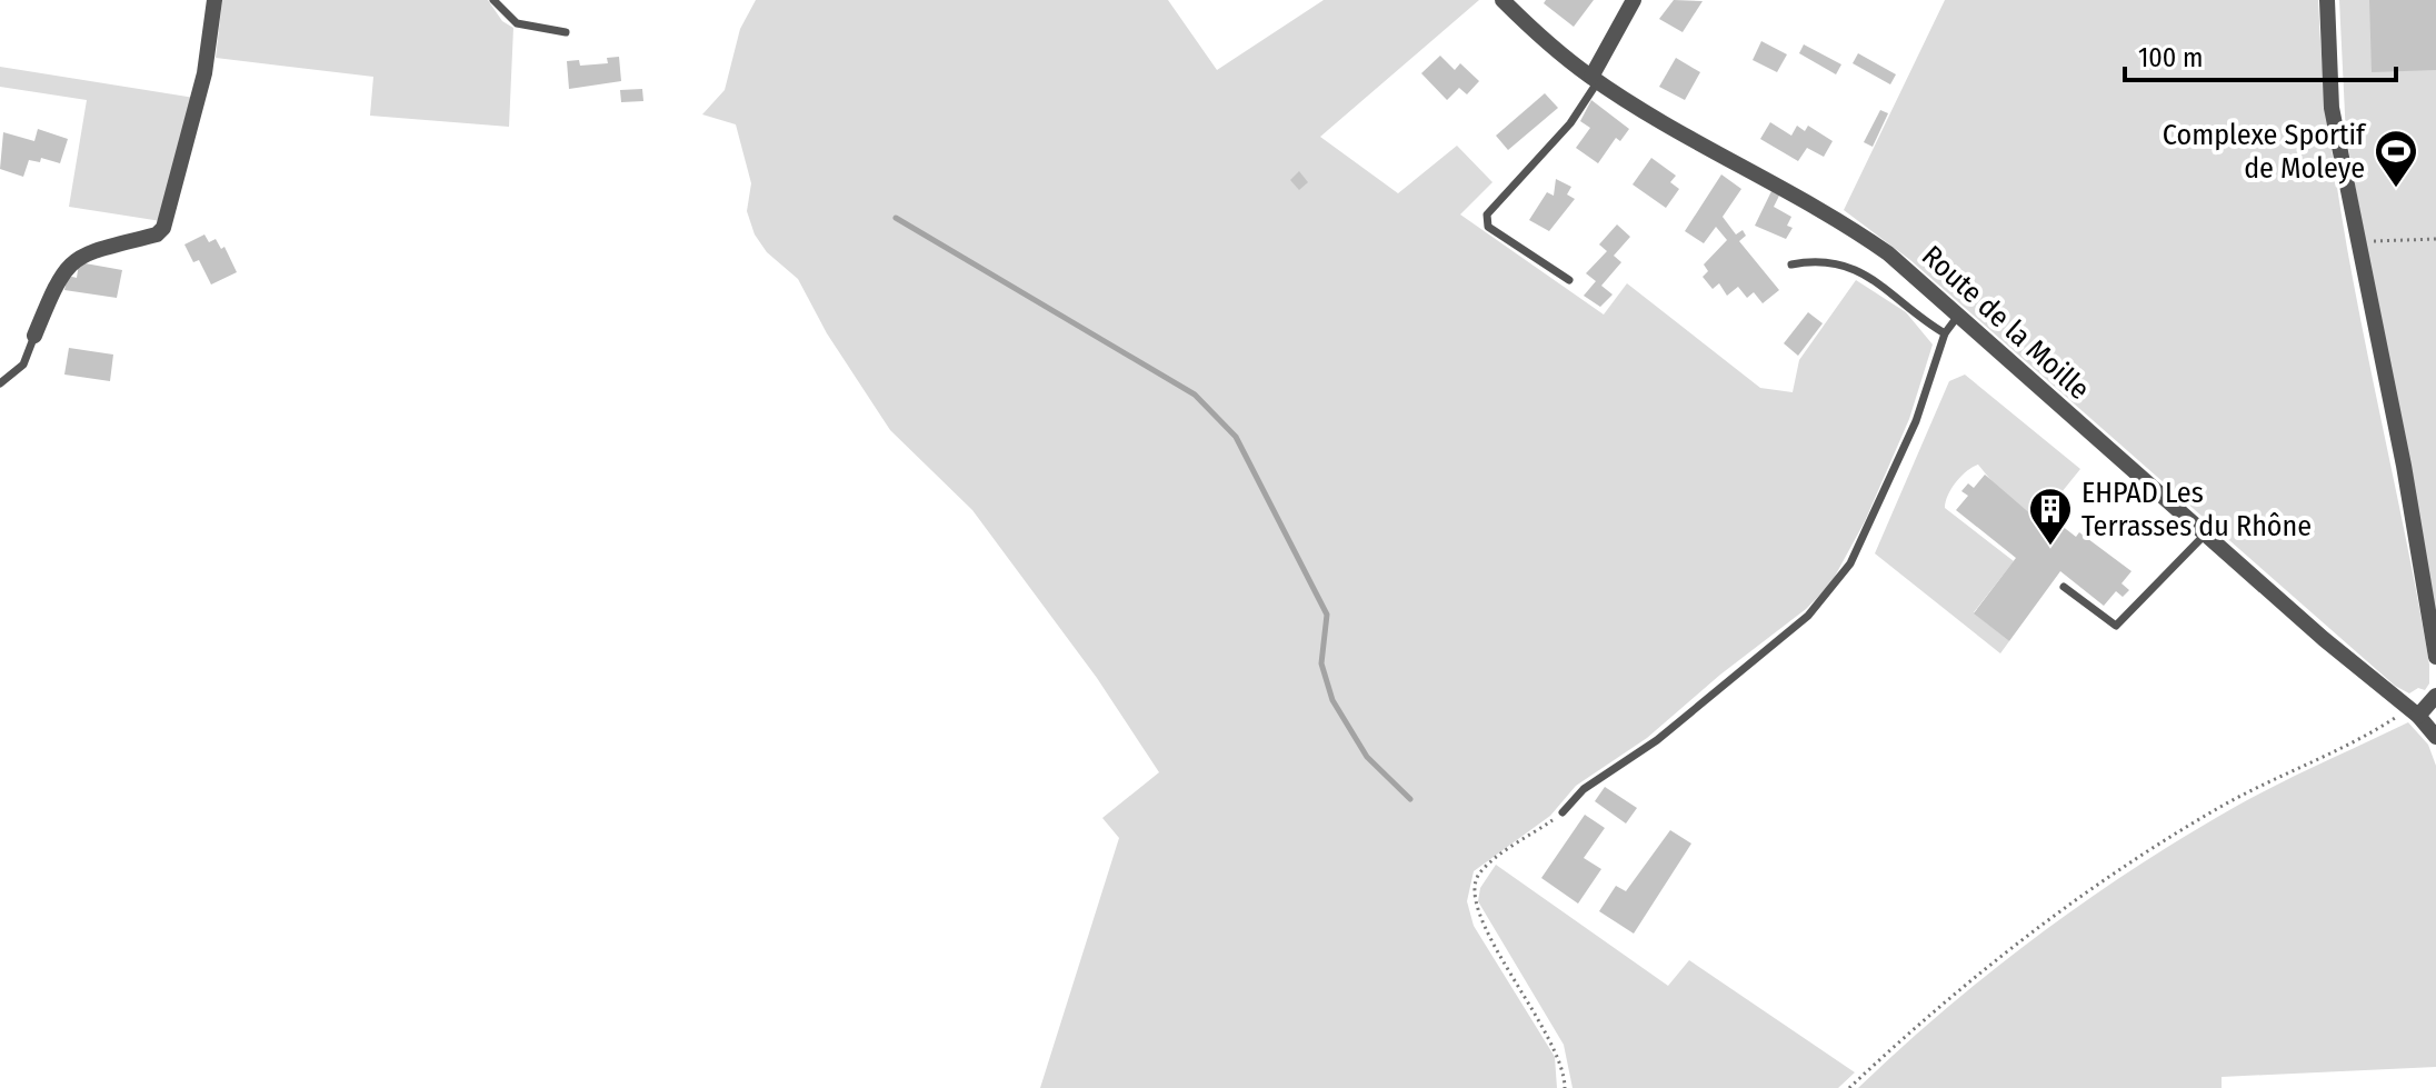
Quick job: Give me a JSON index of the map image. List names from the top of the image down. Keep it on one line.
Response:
{"streets":{"street":["Route de la Moille"]},"places":{"sports":["Complexe Sportif de Moleye"],"building":["EHPAD Les Terrasses du Rhône"]},"scale_bar":"100 m"}
